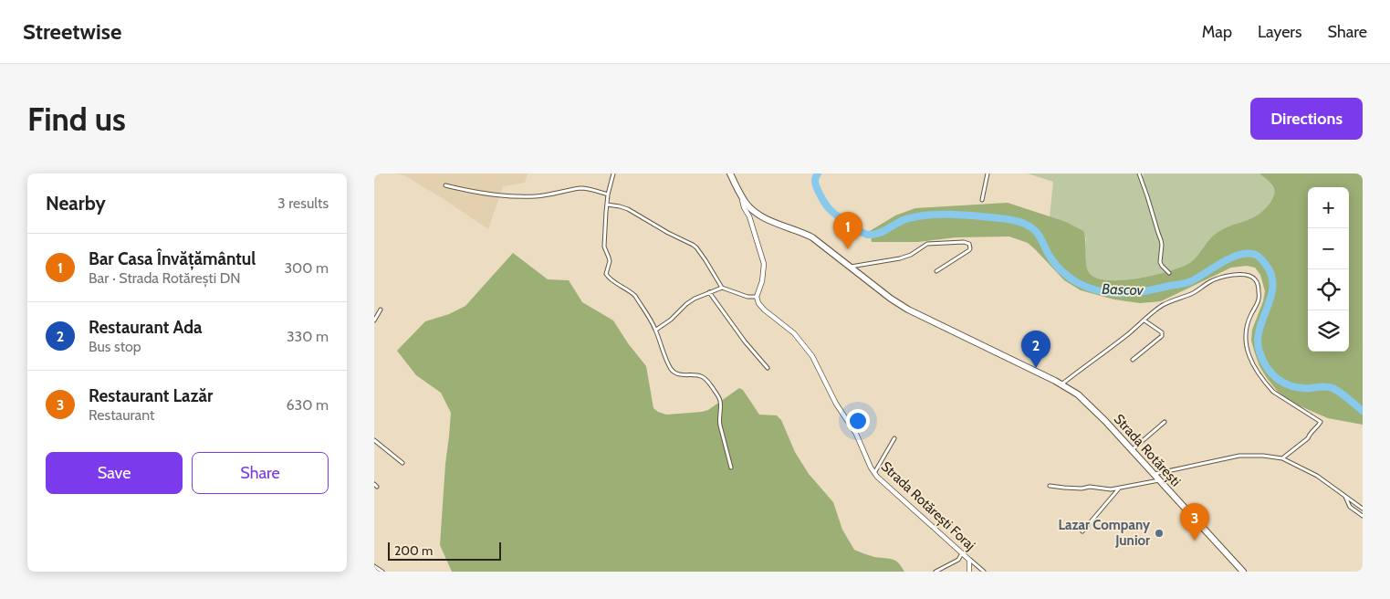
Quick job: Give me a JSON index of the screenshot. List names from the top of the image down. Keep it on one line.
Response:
{"streets":{"highway":["Strada Rotărești"],"street":["Strada Rotărești Foraj"]},"water":["Bascov"],"places":["Lazar Company Junior"],"scale_bar":"200 m","page":{"header":"Streetwise","nav":["Map","Layers","Share"],"buttons":["Directions",["Save","Share"]],"title":"Find us","heading":["Nearby","3 results"],"map_buttons":["+","−"],"pins":["1","2","3"],"list":[{"mark":"1","name":"Bar Casa Învățământul","note":"Bar · Strada Rotărești DN","value":"300 m"},{"mark":"2","name":"Restaurant Ada","note":"Bus stop","value":"330 m"},{"mark":"3","name":"Restaurant Lazăr","note":"Restaurant","value":"630 m"}],"scale":"200 m"}}
